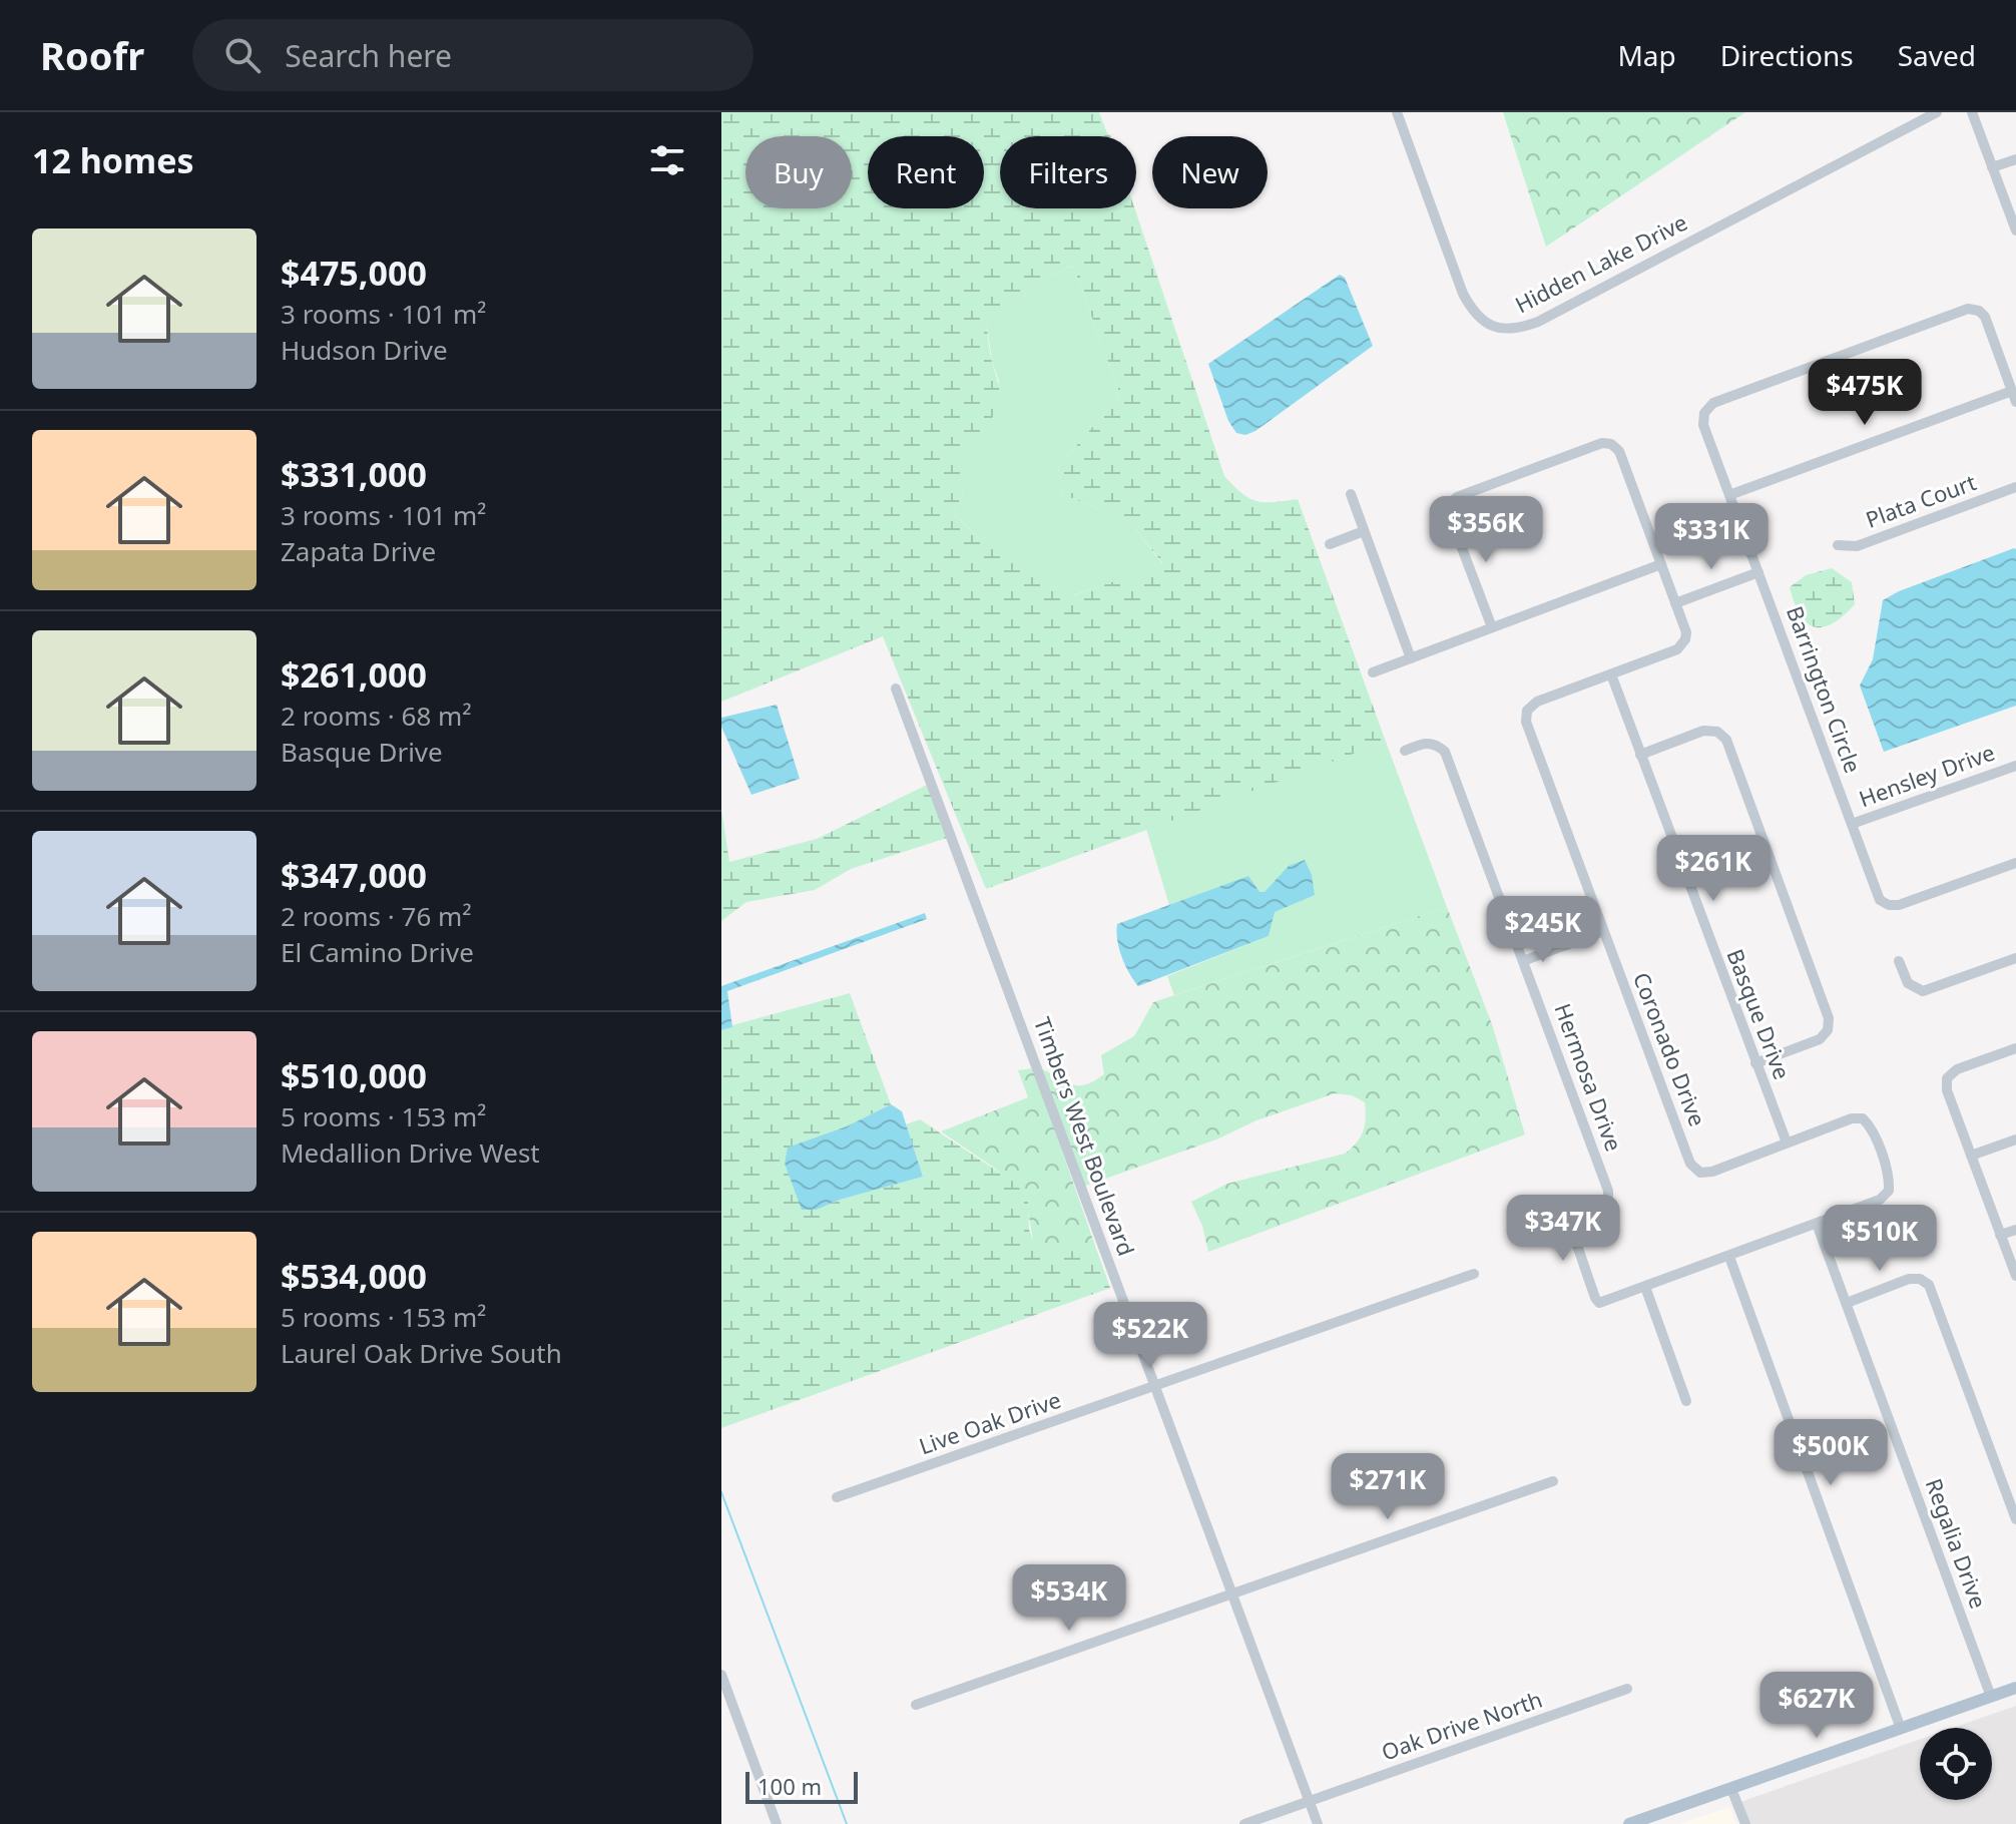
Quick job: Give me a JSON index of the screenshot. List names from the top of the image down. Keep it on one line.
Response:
{"streets":{"street":["Hidden Lake Drive","Plata Court","Barrington Circle","Hensley Drive","Basque Drive","Coronado Drive","Hermosa Drive","Timbers West Boulevard","Live Oak Drive","Regalia Drive","Oak Drive North"]},"crossings":[["Barrington Circle","Hensley Drive"],["Basque Drive","Coronado Drive"],["Timbers West Boulevard","Live Oak Drive"],["Timbers West Boulevard","Oak Drive North"]],"scale_bar":"100 m","page":{"header":"Roofr","search":"Search here","nav":["Map","Directions","Saved"],"heading":"12 homes","chip":["Buy","Rent","Filters","New"],"list":[{"name":"$475,000","note":"3 rooms · 101 m² · Hudson Drive"},{"name":"$331,000","note":"3 rooms · 101 m² · Zapata Drive"},{"name":"$261,000","note":"2 rooms · 68 m² · Basque Drive"},{"name":"$347,000","note":"2 rooms · 76 m² · El Camino Drive"},{"name":"$510,000","note":"5 rooms · 153 m² · Medallion Drive West"},{"name":"$534,000","note":"5 rooms · 153 m² · Laurel Oak Drive South"}],"price":["$475K","$356K","$331K","$261K","$245K","$347K","$510K","$522K","$500K","$271K","$534K","$627K"],"scale":"100 m"}}
